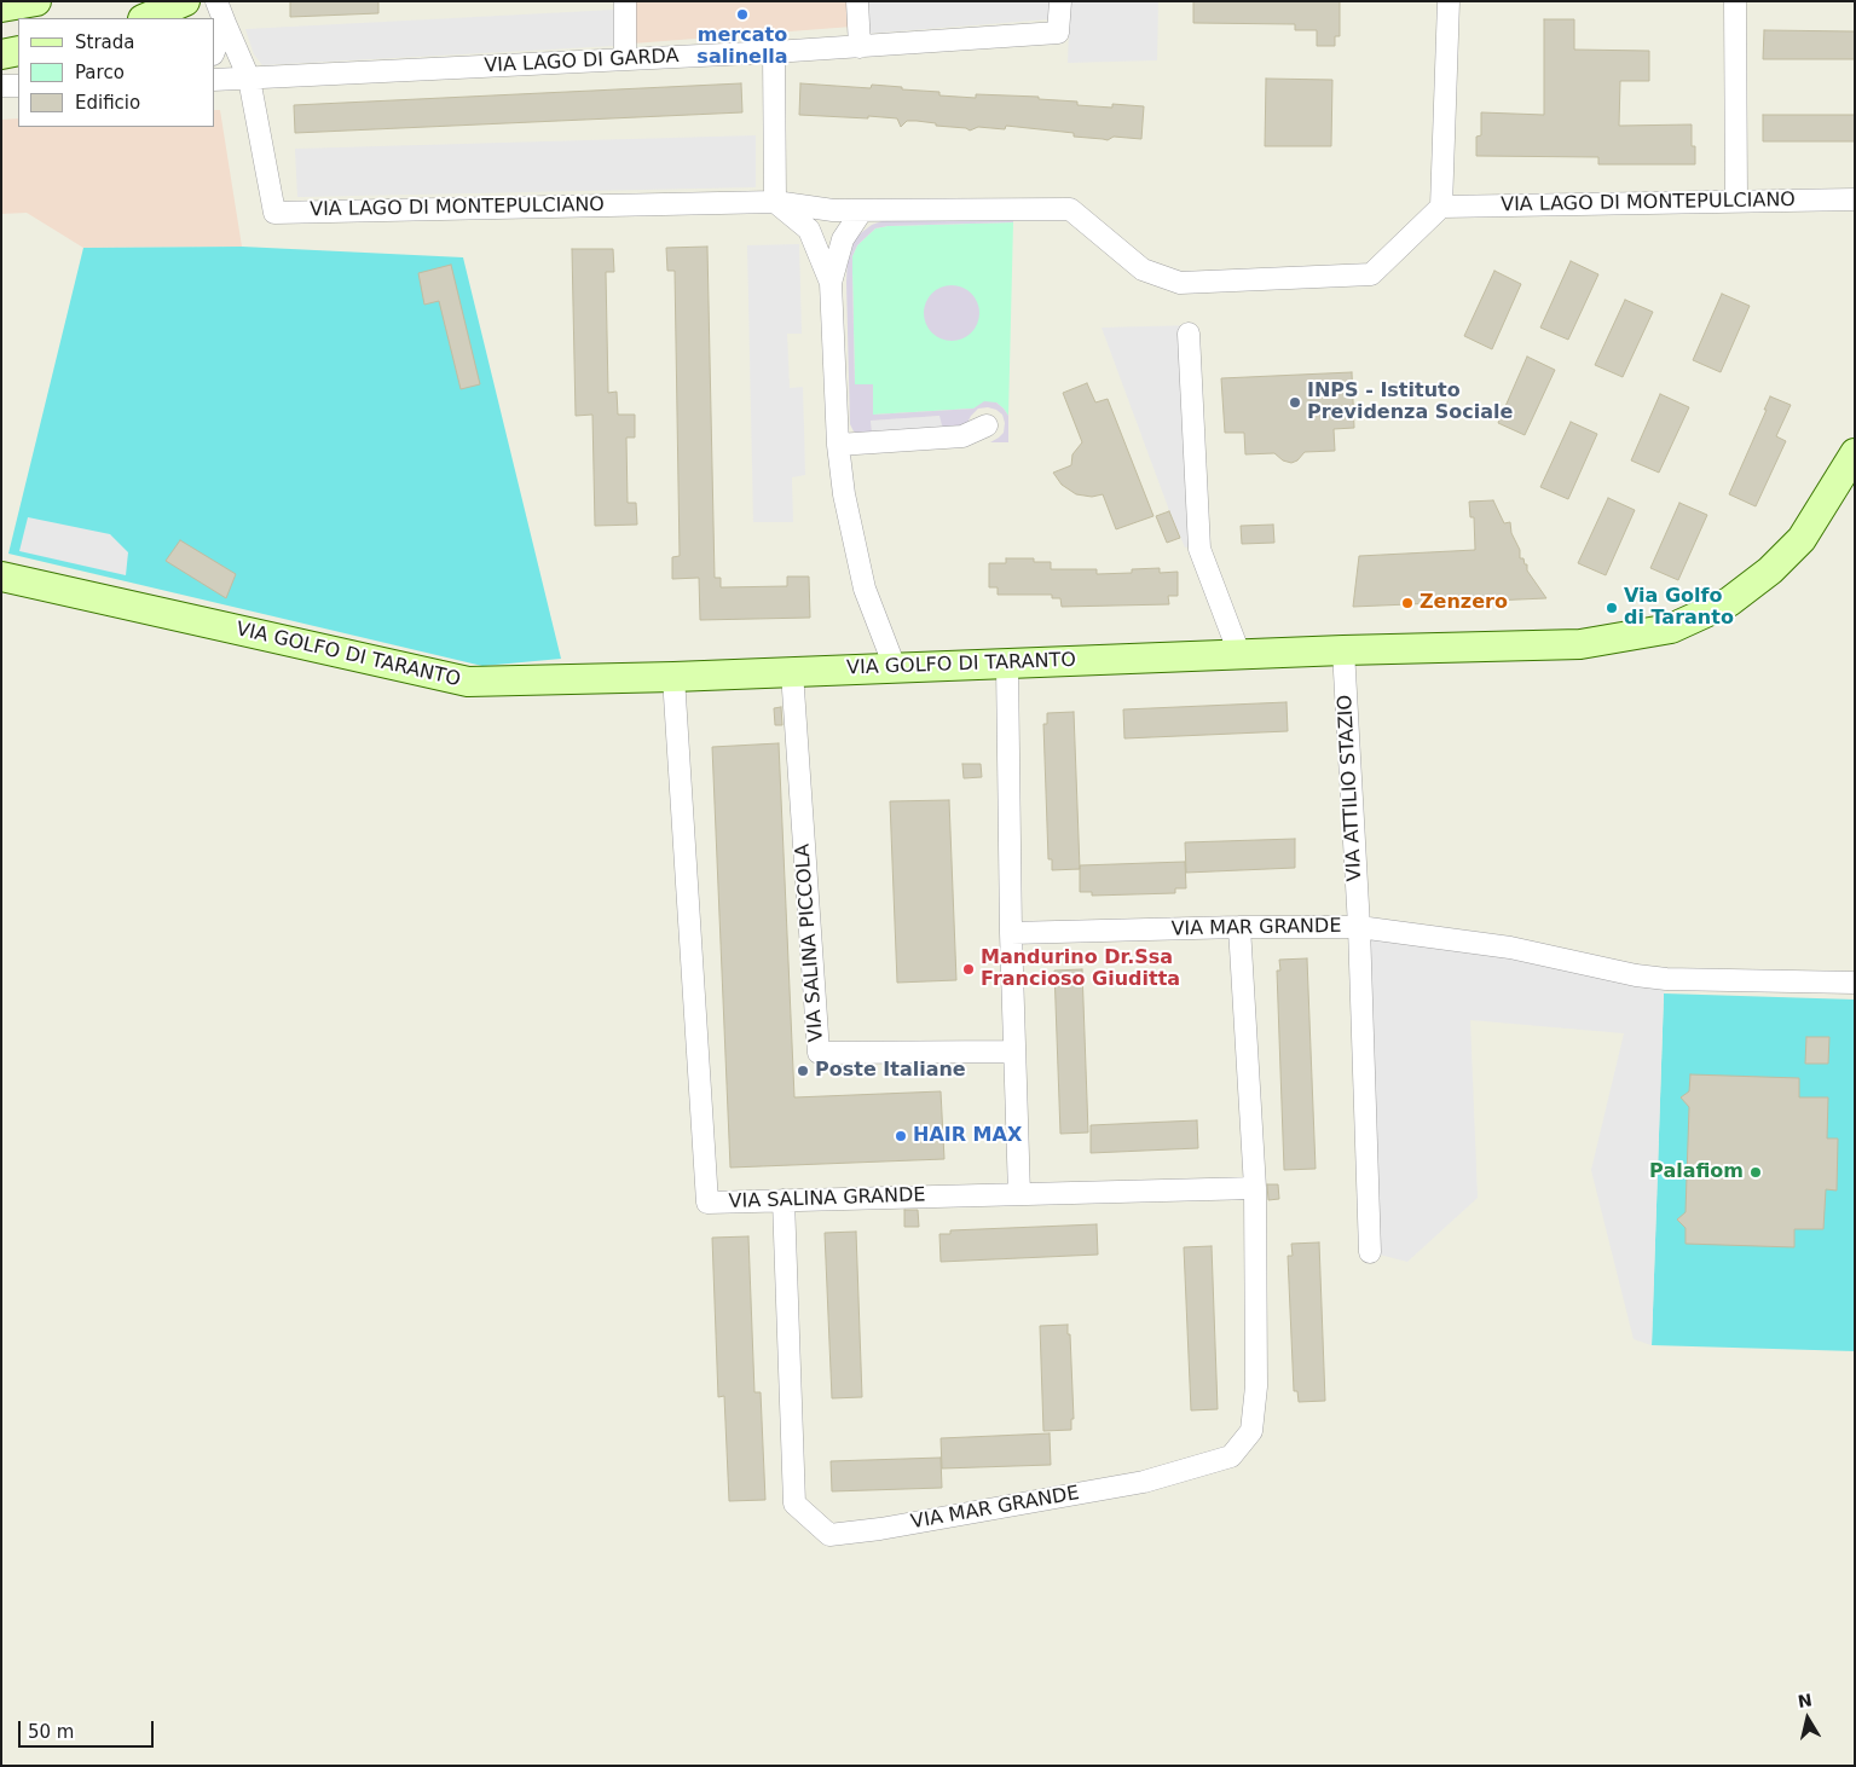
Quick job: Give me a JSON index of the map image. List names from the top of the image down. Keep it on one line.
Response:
{"streets":{"street":["VIA LAGO DI GARDA","VIA LAGO DI MONTEPULCIANO","VIA GOLFO DI TARANTO","VIA ATTILIO STAZIO","VIA MAR GRANDE","VIA SALINA PICCOLA","VIA SALINA GRANDE"]},"crossings":[["VIA LAGO DI GARDA","VIA LAGO DI MONTEPULCIANO"],["VIA GOLFO DI TARANTO","VIA ATTILIO STAZIO"],["VIA GOLFO DI TARANTO","VIA SALINA PICCOLA"],["VIA GOLFO DI TARANTO","VIA SALINA GRANDE"],["VIA ATTILIO STAZIO","VIA MAR GRANDE"],["VIA MAR GRANDE","VIA SALINA GRANDE"]],"places":["mercato salinella","INPS - Istituto Previdenza Sociale","Zenzero","Via Golfo di Taranto","Mandurino Dr.Ssa Francioso Giuditta","Poste Italiane","HAIR MAX","Palafiom"],"legend":["Strada","Parco","Edificio"],"scale_bar":"50 m","north":"top"}
